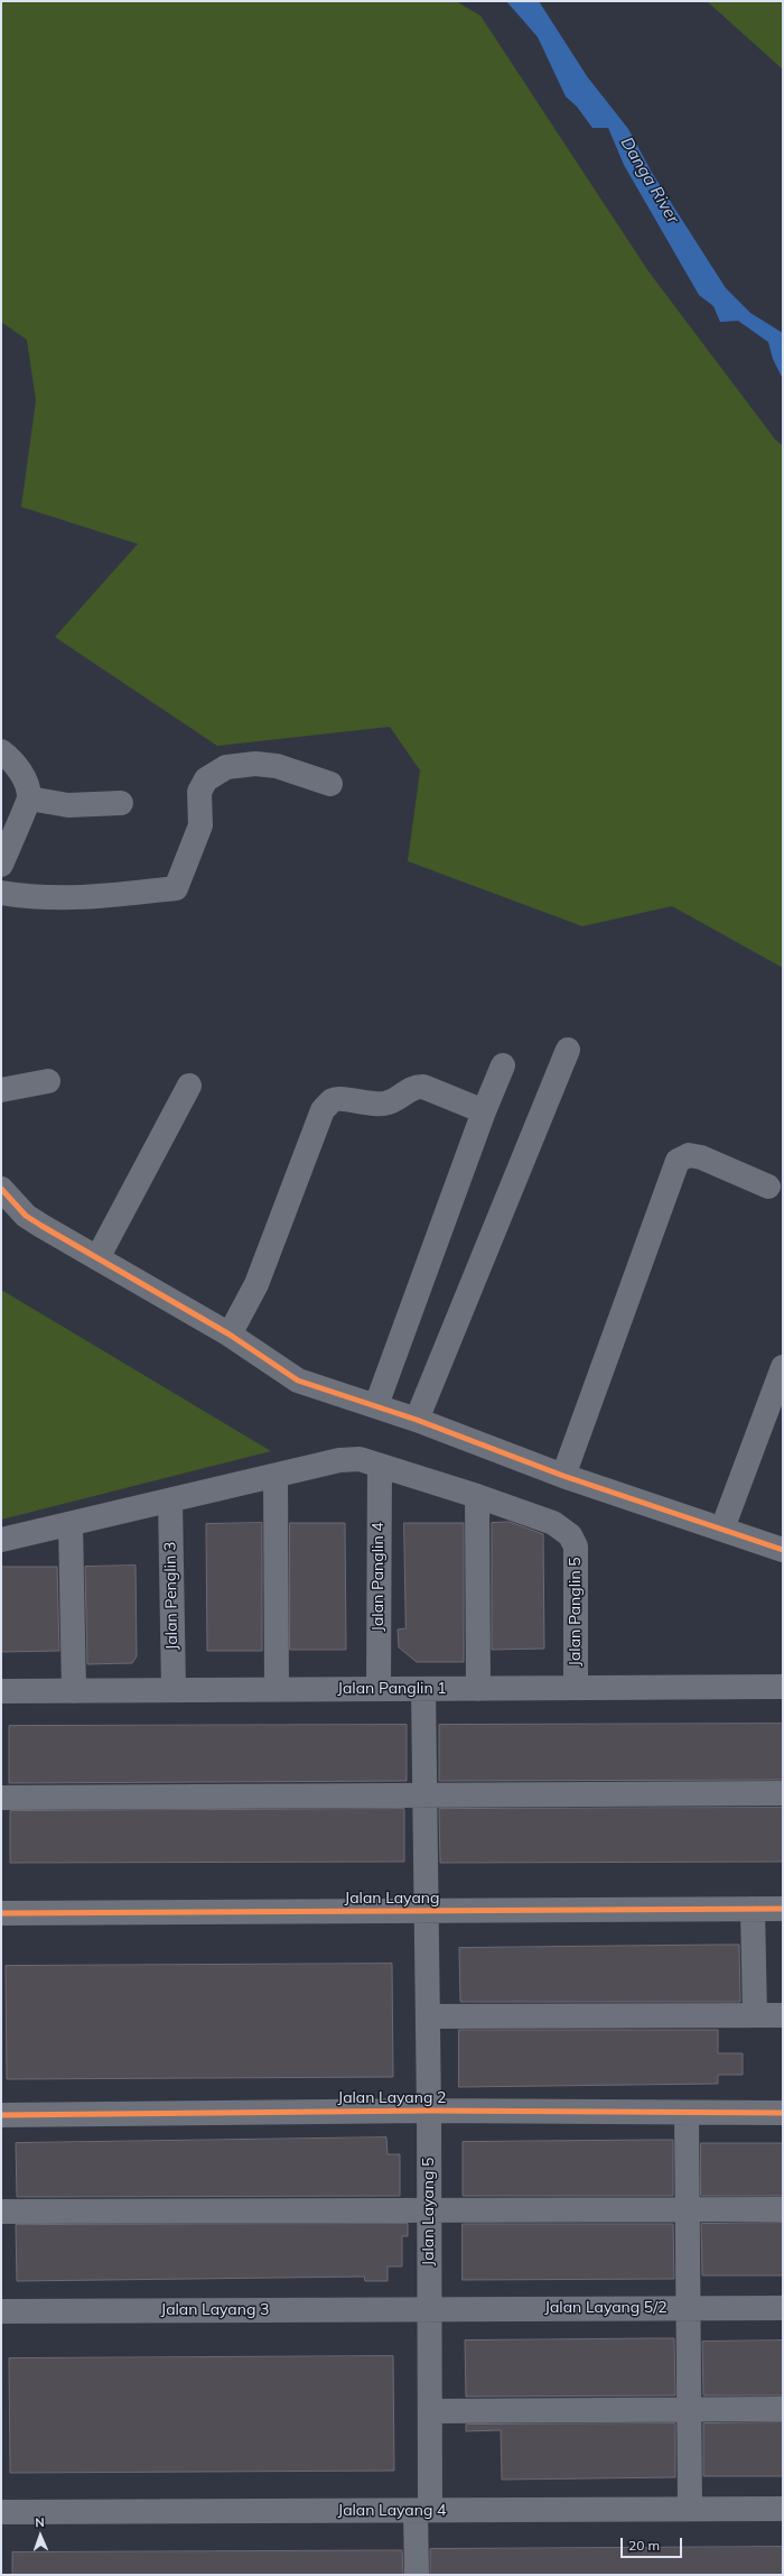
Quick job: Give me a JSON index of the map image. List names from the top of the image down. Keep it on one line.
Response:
{"streets":{"street":["Jalan Panglin 4","Jalan Penglin 3","Jalan Panglin 5","Jalan Panglin 1","Jalan Layang","Jalan Layang 2","Jalan Layang 5","Jalan Layang 5/2","Jalan Layang 3","Jalan Layang 4"]},"crossings":[["Jalan Panglin 4","Jalan Panglin 1"],["Jalan Penglin 3","Jalan Panglin 1"],["Jalan Panglin 5","Jalan Panglin 1"],["Jalan Panglin 1","Jalan Layang 5"],["Jalan Layang","Jalan Layang 5"],["Jalan Layang 2","Jalan Layang 5"],["Jalan Layang 5","Jalan Layang 5/2"],["Jalan Layang 5","Jalan Layang 3"],["Jalan Layang 5","Jalan Layang 4"],["Jalan Layang 5/2","Jalan Layang 3"]],"water":["Danga River"],"scale_bar":"20 m","north":"top"}
